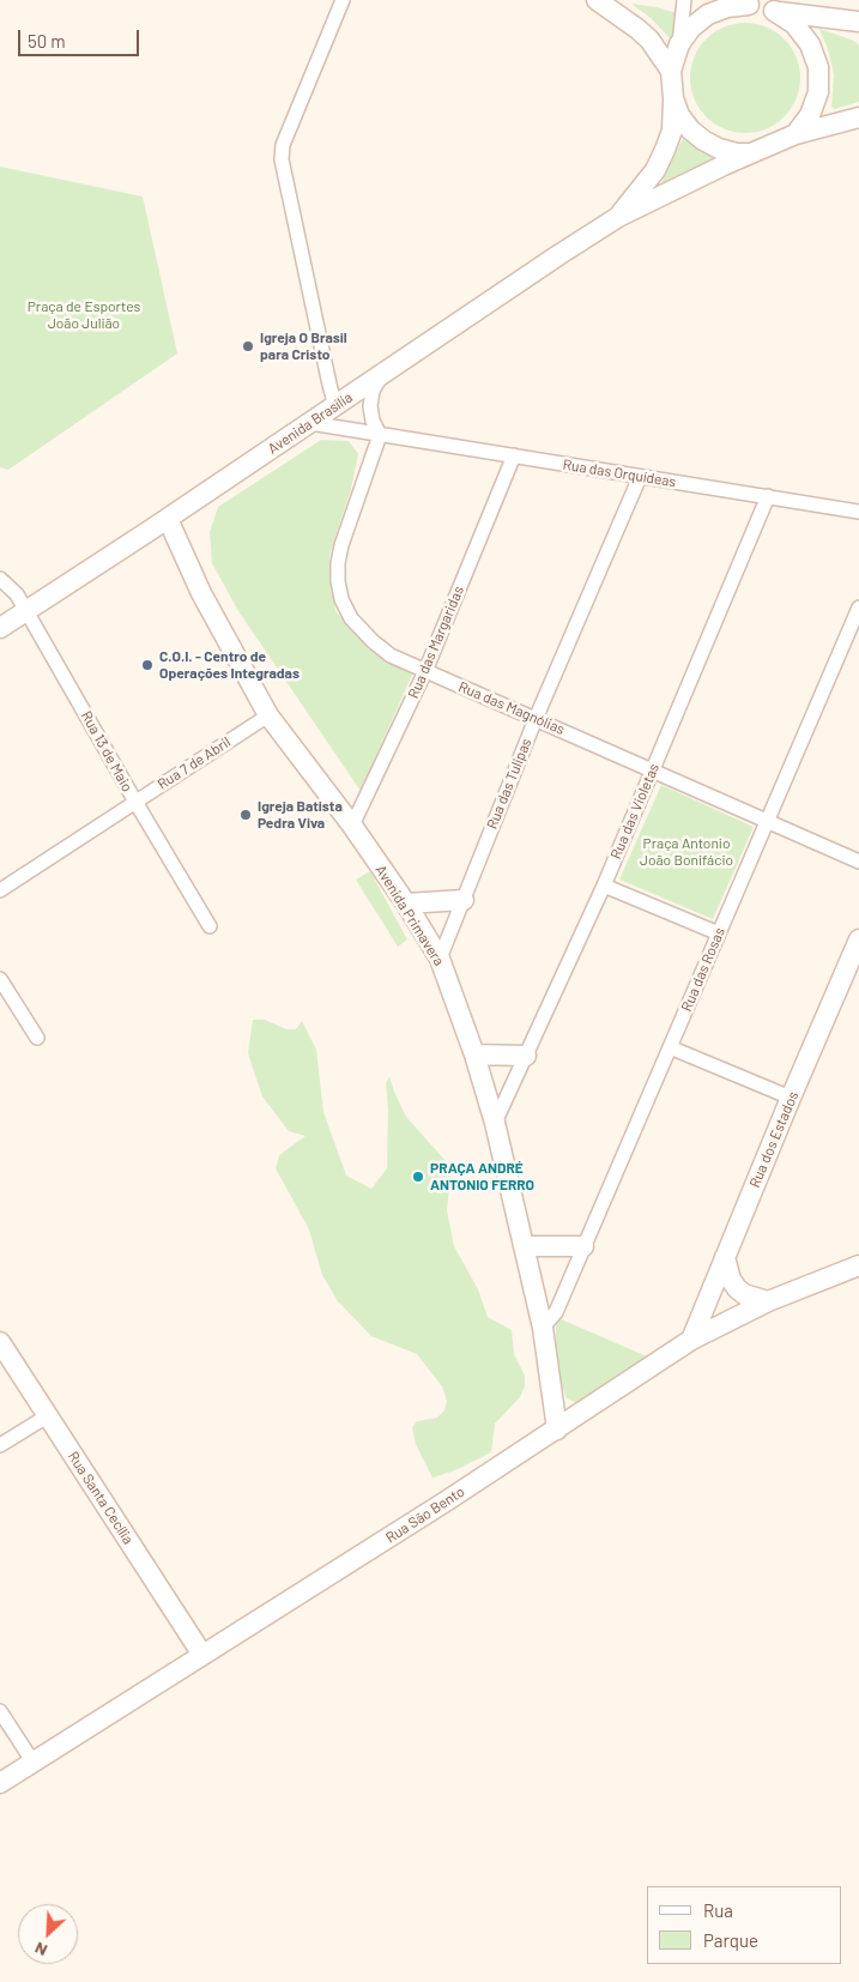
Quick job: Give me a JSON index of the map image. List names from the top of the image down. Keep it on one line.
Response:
{"streets":{"main road":["Avenida Brasília","Avenida Primavera","Rua dos Estados","Rua Santa Cecília","Rua São Bento"],"street":["Rua das Orquídeas","Rua das Margaridas","Rua das Magnólias","Rua 13 de Maio","Rua 7 de Abril","Rua das Tulipas","Rua das Violetas","Rua das Rosas"]},"crossings":[["Avenida Brasília","Rua das Orquídeas"],["Avenida Brasília","Rua 13 de Maio"],["Avenida Brasília","Avenida Primavera"],["Rua das Orquídeas","Rua das Margaridas"],["Rua das Orquídeas","Rua das Magnólias"],["Rua das Orquídeas","Rua das Tulipas"],["Rua das Orquídeas","Rua das Violetas"],["Rua das Margaridas","Rua das Magnólias"],["Rua das Margaridas","Avenida Primavera"],["Rua das Magnólias","Rua das Tulipas"],["Rua das Magnólias","Rua das Violetas"],["Rua das Magnólias","Rua das Rosas"],["Rua 13 de Maio","Rua 7 de Abril"],["Rua 7 de Abril","Avenida Primavera"],["Rua das Tulipas","Avenida Primavera"],["Rua das Violetas","Avenida Primavera"],["Avenida Primavera","Rua das Rosas"],["Avenida Primavera","Rua São Bento"],["Rua dos Estados","Rua São Bento"],["Rua Santa Cecília","Rua São Bento"]],"parks":["Praça de Esportes João Julião","Praça Antonio João Bonifácio"],"places":["Igreja O Brasil para Cristo","C.O.I. - Centro de Operações Integradas","Igreja Batista Pedra Viva","PRAÇA ANDRÉ ANTONIO FERRO"],"legend":["Rua","Parque"],"scale_bar":"50 m","north":"bottom left"}
